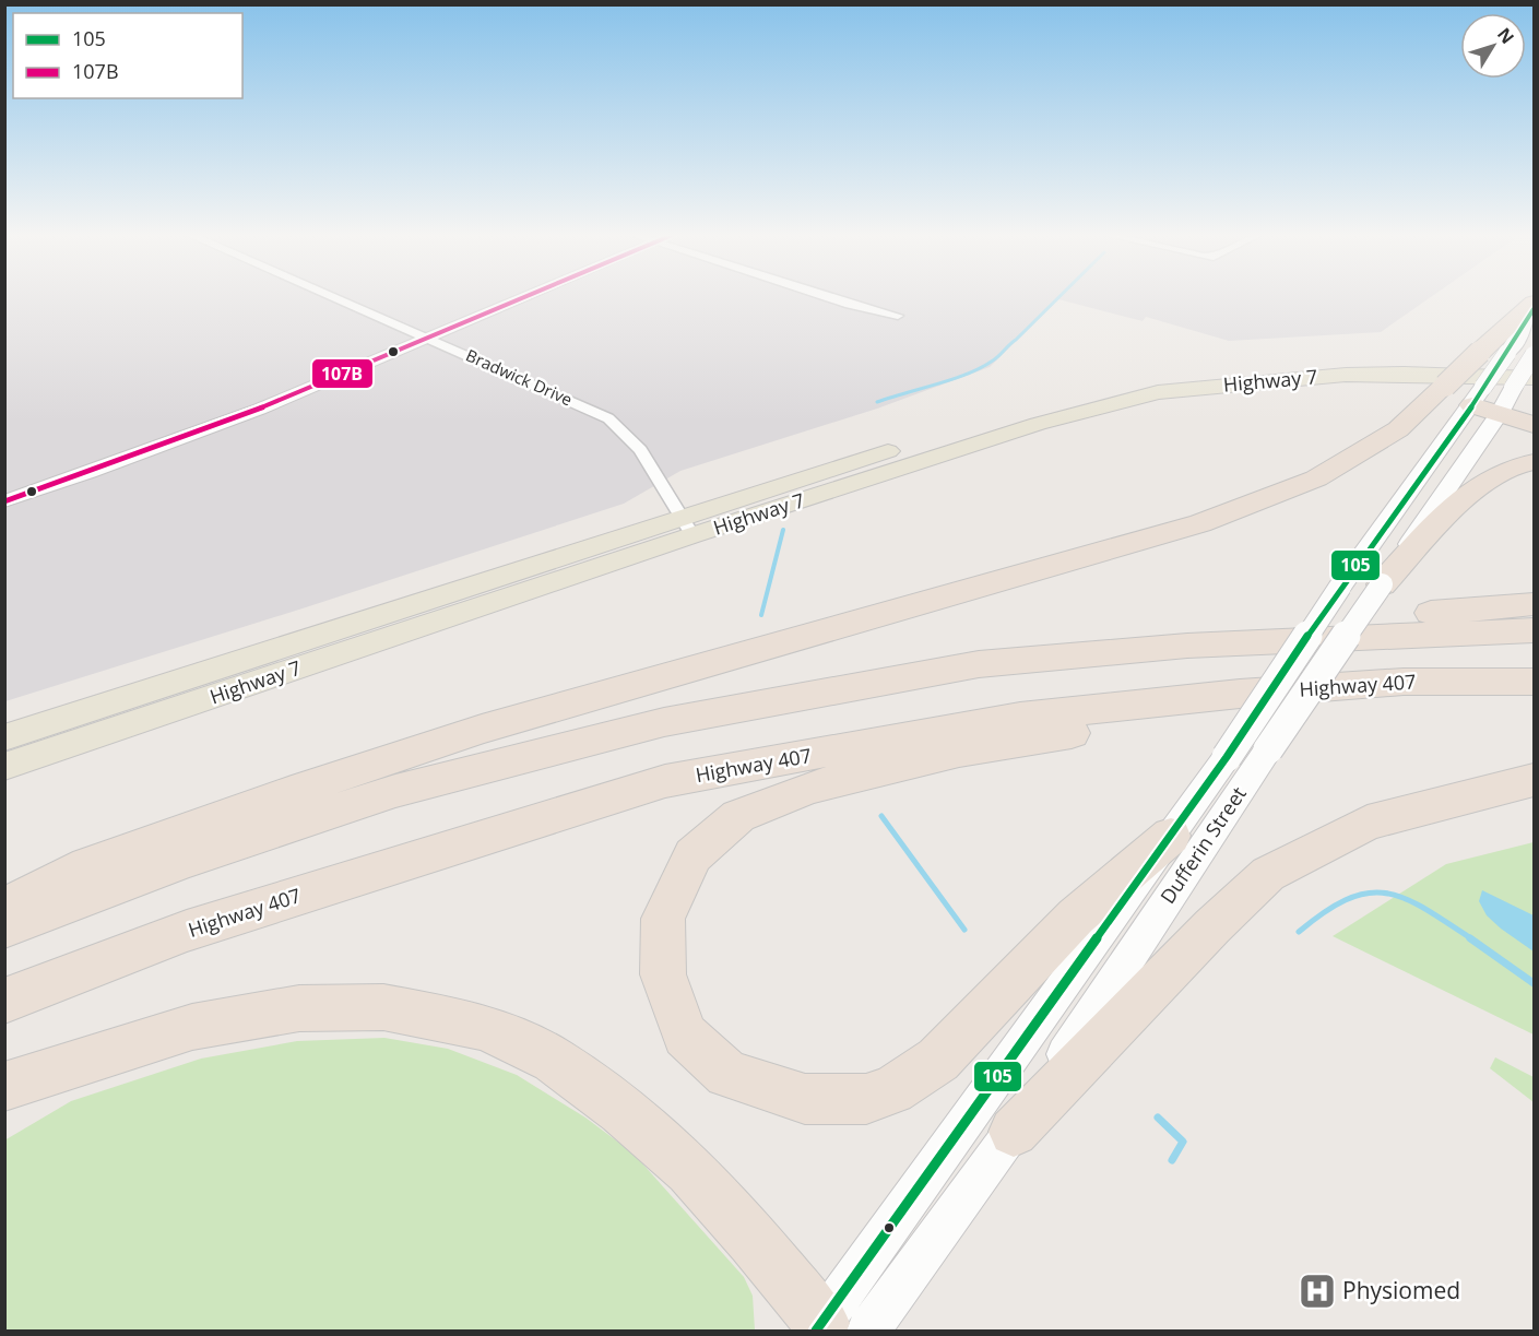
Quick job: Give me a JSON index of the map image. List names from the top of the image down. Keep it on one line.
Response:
{"streets":{"highway":["Highway 407"],"main road":["Highway 7","Dufferin Street"],"street":["Bradwick Drive"]},"crossings":[["Bradwick Drive","Highway 7"]],"places":{"hospital":["Physiomed"]},"lines":["transit line 107B","transit line 105"],"legend":["105","107B"],"north":"top right"}
